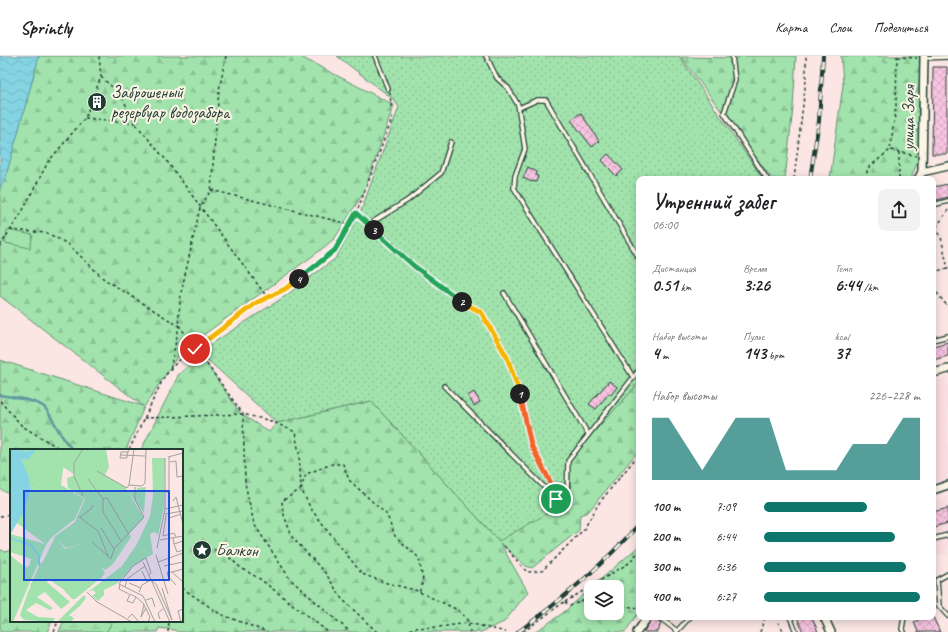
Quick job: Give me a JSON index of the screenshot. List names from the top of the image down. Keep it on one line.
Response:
{"streets":{"street":["улица Заря"]},"places":{"building":["Заброшеный резервуар водозабора"],"place":["Балкон"]},"page":{"header":"Sprintly","nav":["Карта","Слои","Поделиться"],"heading":["Утренний забег","06:00"],"pins":["3","4","2","1"],"stats":[["Дистанция","0.51 km"],["Время","3:26"],["Темп","6:44 /km"],["Набор высоты","4 m"],["Пульс","143 bpm"],["kcal","37"]],"chart":["Набор высоты","226–228 m"],"list":[{"name":"100 m","note":"7:09"},{"name":"200 m","note":"6:44"},{"name":"300 m","note":"6:36"},{"name":"400 m","note":"6:27"}]}}
